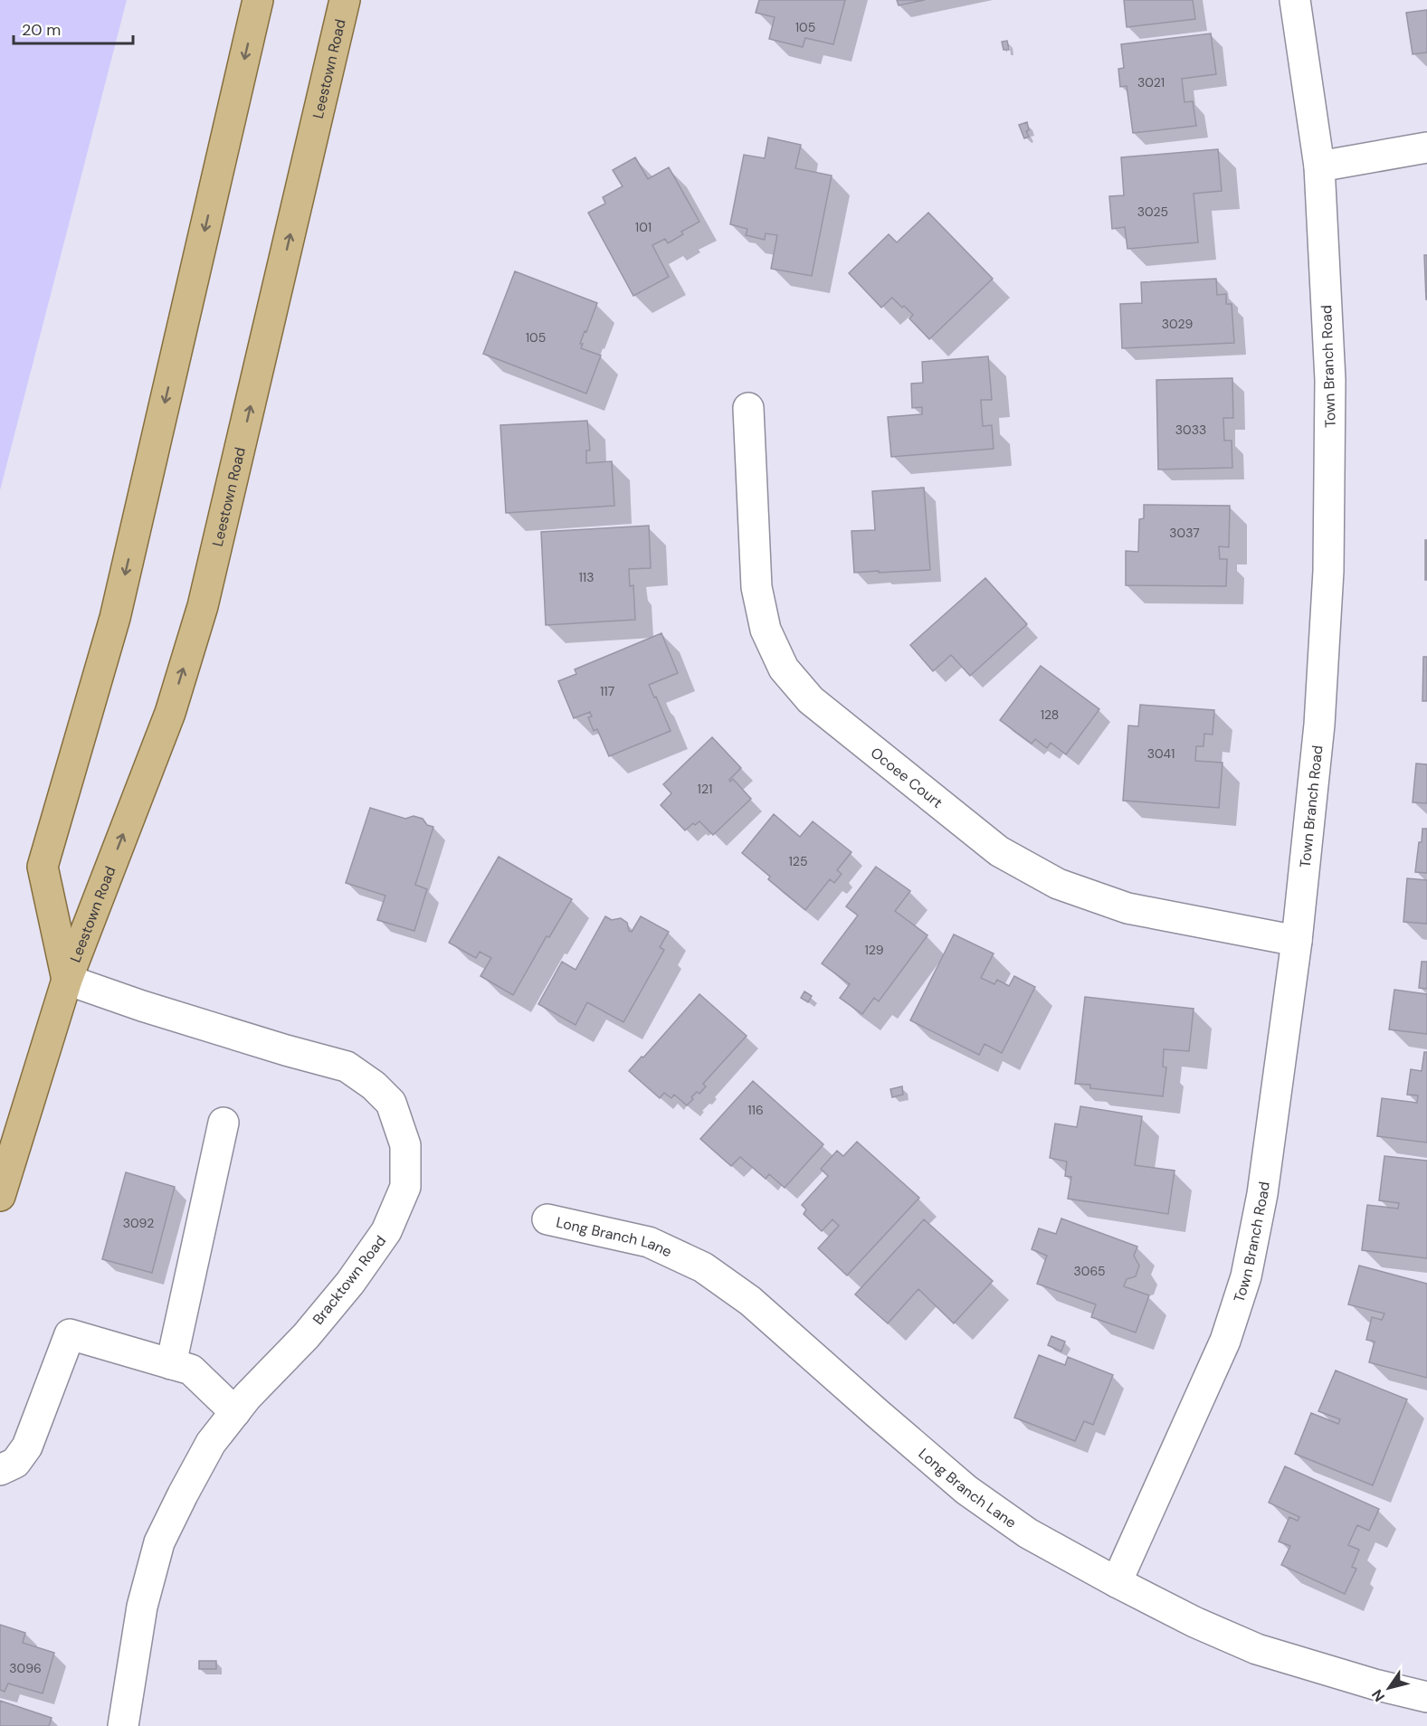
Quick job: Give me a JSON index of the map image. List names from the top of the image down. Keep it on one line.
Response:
{"streets":{"main road":["Leestown Road"],"street":["Town Branch Road","Ocoee Court","Long Branch Lane","Bracktown Road"]},"crossings":[["Leestown Road","Bracktown Road"],["Town Branch Road","Ocoee Court"],["Town Branch Road","Long Branch Lane"]],"house_numbers":["105","3021","3025","101","3029","105","3033","3037","113","117","128","3041","121","125","129","116","3092","3065","3096"],"scale_bar":"20 m","north":"bottom left"}
